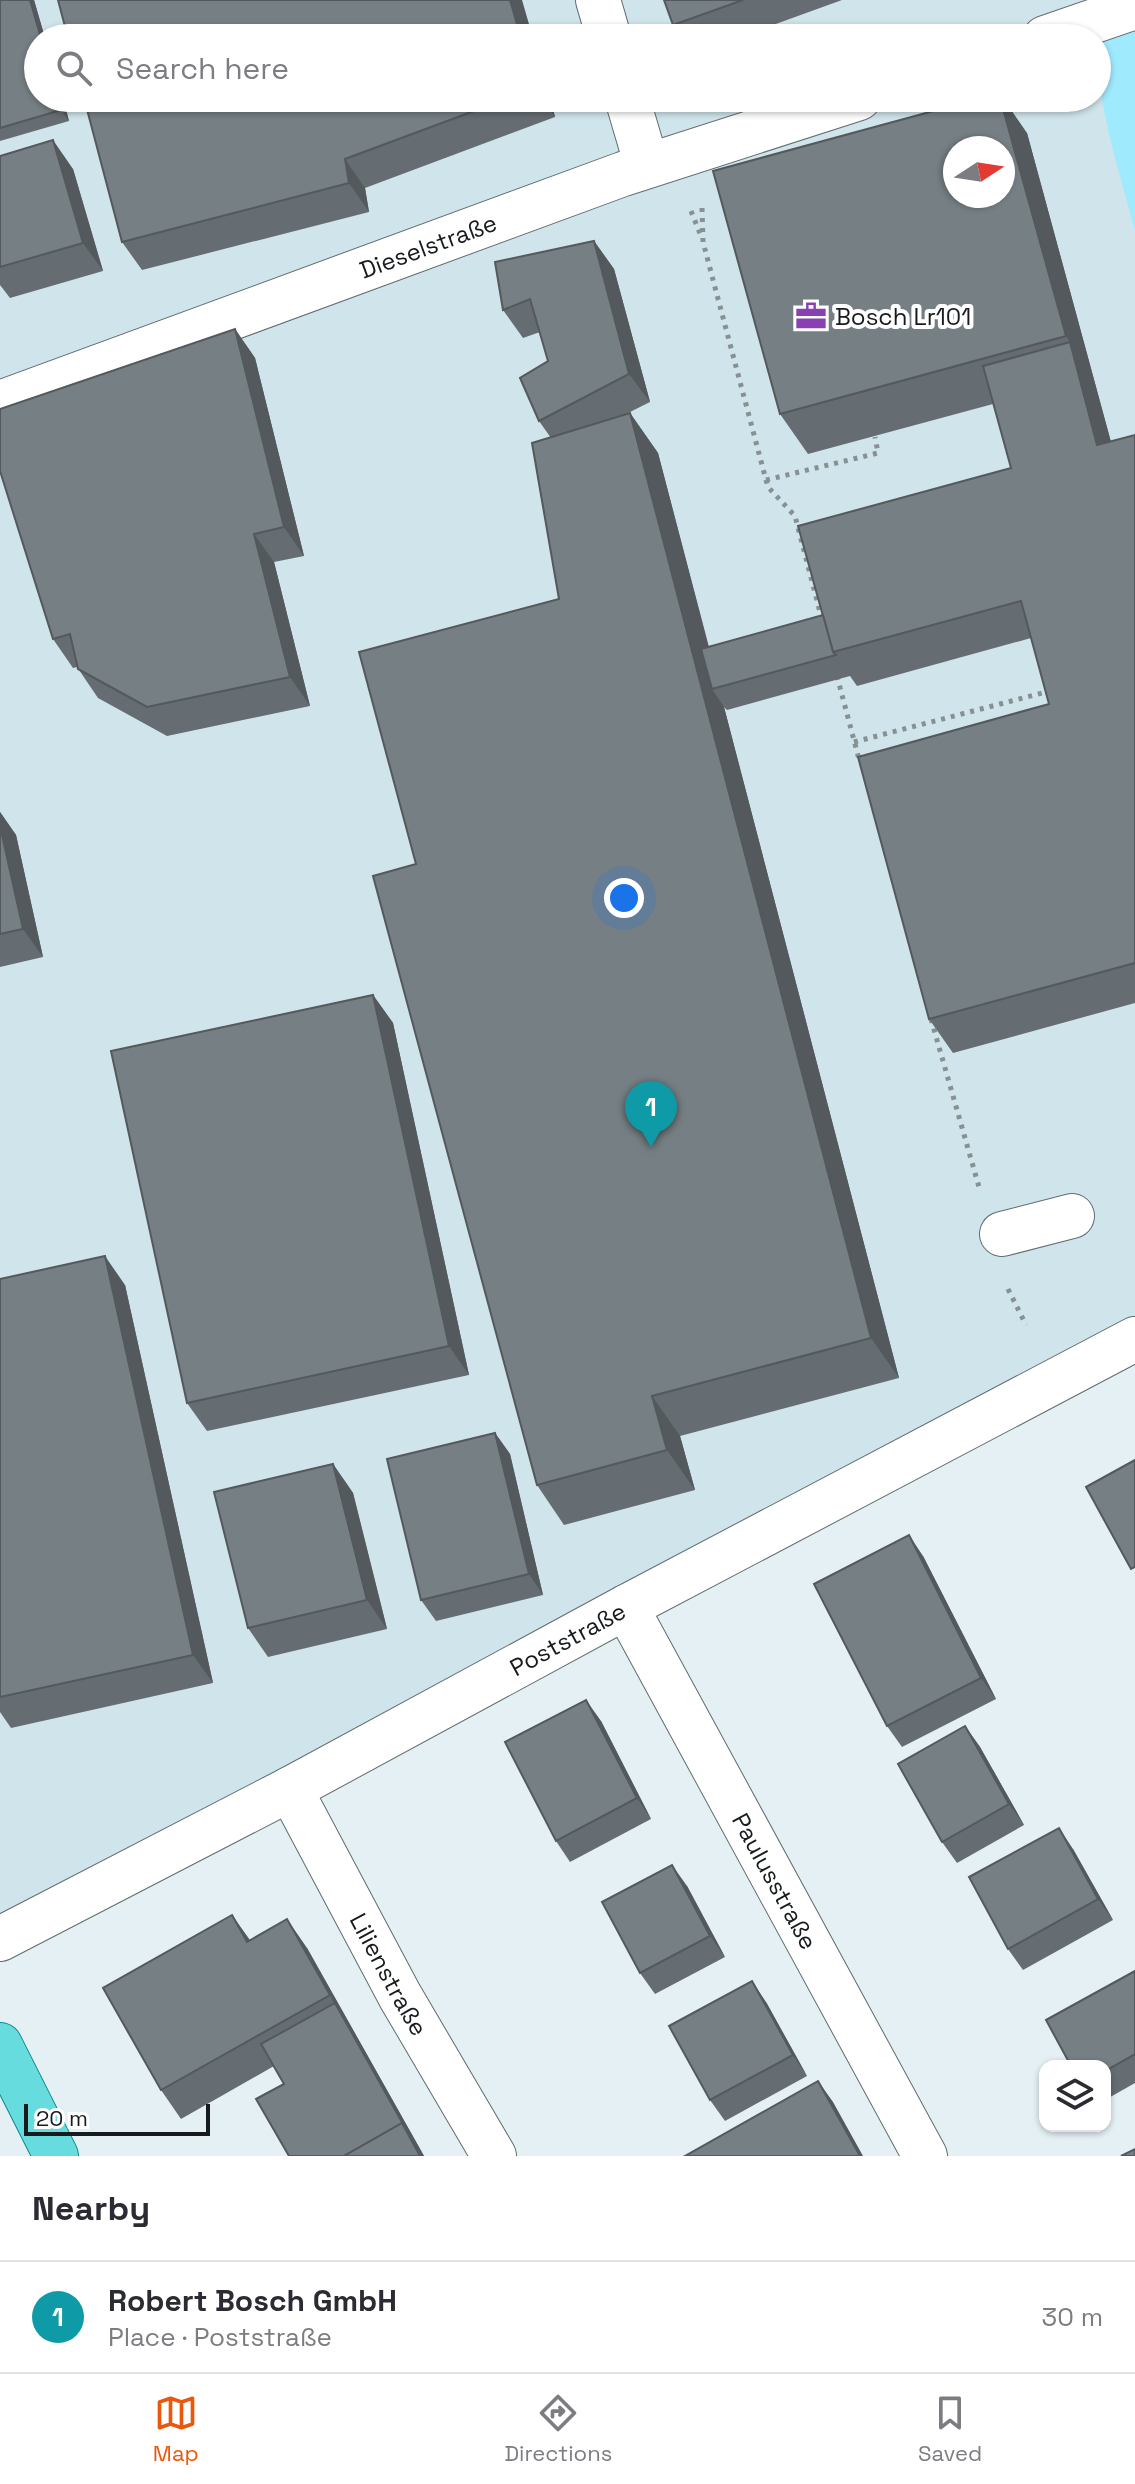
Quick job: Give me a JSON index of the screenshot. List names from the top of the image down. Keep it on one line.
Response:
{"streets":{"street":["Dieselstraße","Poststraße","Paulusstraße","Lilienstraße"]},"crossings":[["Poststraße","Paulusstraße"],["Poststraße","Lilienstraße"]],"places":{"office":["Bosch Lr101"]},"scale_bar":"20 m","north":"right","page":{"search":"Search here","pins":"1","scale":"20 m","heading":"Nearby","list":[{"mark":"1","name":"Robert Bosch GmbH","note":"Place · Poststraße","value":"30 m"}],"nav":["Map","Directions","Saved"]}}
